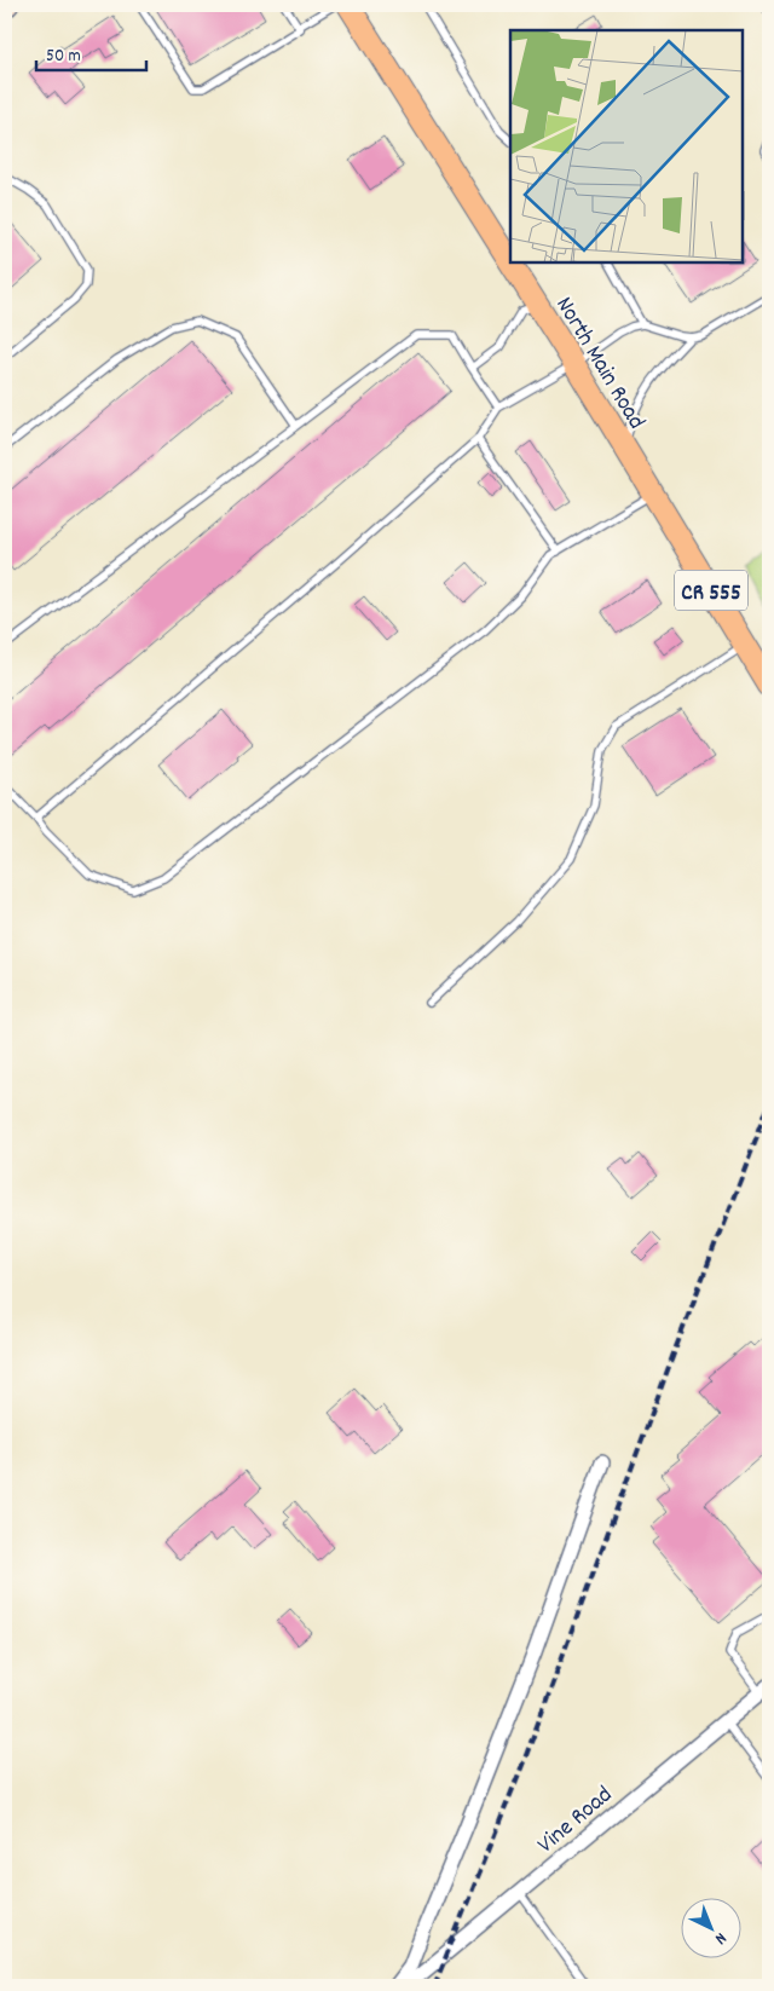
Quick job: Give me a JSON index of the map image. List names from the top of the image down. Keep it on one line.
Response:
{"streets":{"main road":["North Main Road","CR 555"],"street":["Vine Road"]},"scale_bar":"50 m","north":"bottom right"}
